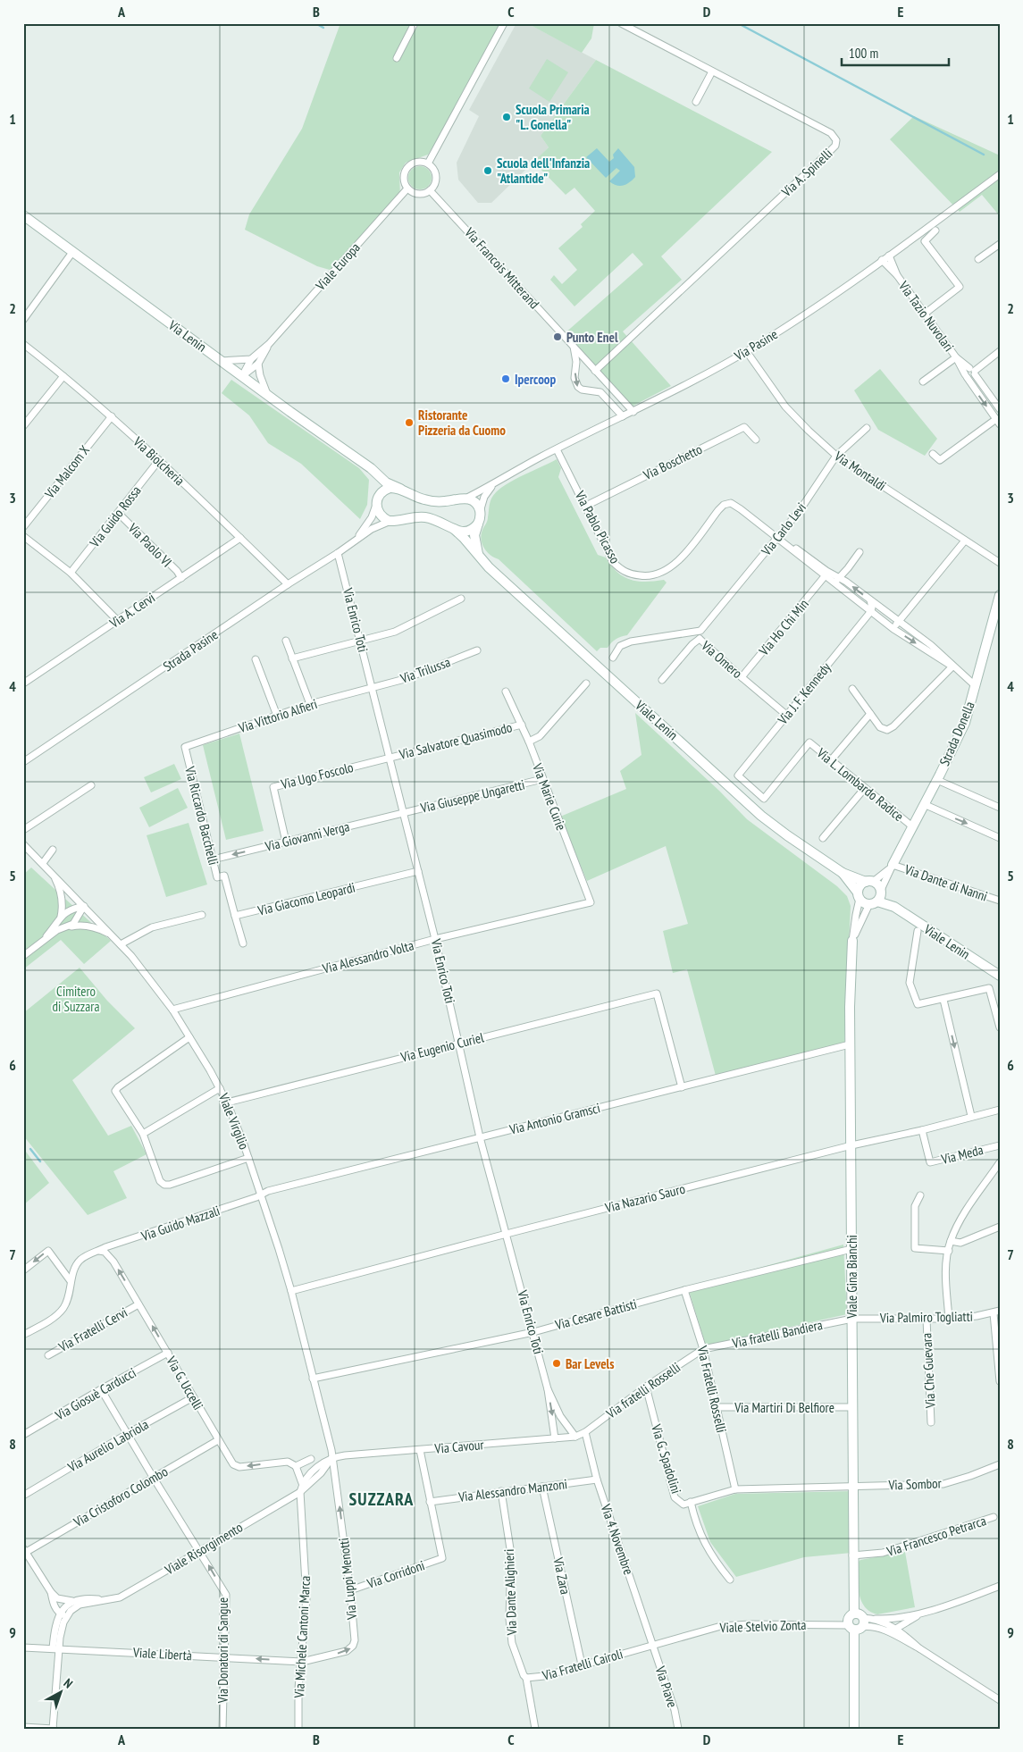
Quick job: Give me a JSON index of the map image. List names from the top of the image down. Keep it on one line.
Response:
{"streets":{"main road":["Via Lenin","Viale Lenin","Strada Donella","Viale Gina Bianchi"],"street":["Via A. Spinelli","Viale Europa","Via Francois Mitterand","Via Tazio Nuvolari","Via Pasine","Via Biolcheria","Via Boschetto","Via Montaldi","Via Malcom X","Via Guido Rossa","Via Pablo Picasso","Via Carlo Levi","Via Paolo VI","Via A. Cervi","Via Enrico Toti","Via Ho Chi Min","Strada Pasine","Via Omero","Via Trilussa","Via J. F. Kennedy","Via Vittorio Alfieri","Via Salvatore Quasimodo","Via Ugo Foscolo","Via L. Lombardo Radice","Via Giuseppe Ungaretti","Via Marie Curie","Via Riccardo Bacchelli","Via Giovanni Verga","Via Dante di Nanni","Via Giacomo Leopardi","Via Alessandro Volta","Via Eugenio Curiel","Via Antonio Gramsci","Viale Virgilio","Via Meda","Via Nazario Sauro","Via Guido Mazzali","Via Cesare Battisti","Via Palmiro Togliatti","Via Fratelli Cervi","Via fratelli Bandiera","Via Che Guevara","Via G. Uccelli","Via Fratelli Rosselli","Via fratelli Rosselli","Via Giosuè Carducci","Via Martiri Di Belfiore","Via Aurelio Labriola","Via Cavour","Via G. Spadolini","Via Sombor","Via Alessandro Manzoni","Via Cristoforo Colombo","Via Francesco Petrarca","Via 4 Novembre","Viale Risorgimento","Via Corridoni","Via Zara","Via Luppi Menotti","Via Dante Alighieri","Viale Stelvio Zonta","Via Michele Cantoni Marca","Via Donatori di Sangue","Viale Libertà","Via Fratelli Cairoli","Via Piave"]},"crossings":[["Via A. Spinelli","Via Francois Mitterand"],["Viale Europa","Via Francois Mitterand"],["Via Francois Mitterand","Via Pasine"],["Via Tazio Nuvolari","Via Pasine"],["Via Lenin","Via Pasine"],["Via Pasine","Via Montaldi"],["Via Pasine","Via Pablo Picasso"],["Via Biolcheria","Via Malcom X"],["Via Biolcheria","Via Guido Rossa"],["Via Biolcheria","Via A. Cervi"],["Via Biolcheria","Strada Pasine"],["Via Boschetto","Via Pablo Picasso"],["Via Montaldi","Via Carlo Levi"],["Via Guido Rossa","Via Paolo VI"],["Via Pablo Picasso","Via Carlo Levi"],["Via Pablo Picasso","Via Ho Chi Min"],["Via Pablo Picasso","Via J. F. Kennedy"],["Via Pablo Picasso","Strada Donella"],["Via Paolo VI","Via A. Cervi"],["Via Enrico Toti","Strada Pasine"],["Via Enrico Toti","Via Trilussa"],["Via Enrico Toti","Via Vittorio Alfieri"],["Via Enrico Toti","Via Salvatore Quasimodo"],["Via Enrico Toti","Via Ugo Foscolo"],["Via Enrico Toti","Via Giuseppe Ungaretti"],["Via Enrico Toti","Via Giovanni Verga"],["Via Enrico Toti","Via Giacomo Leopardi"],["Via Enrico Toti","Via Alessandro Volta"],["Via Enrico Toti","Via Eugenio Curiel"],["Via Enrico Toti","Via Antonio Gramsci"],["Via Enrico Toti","Via Nazario Sauro"],["Via Enrico Toti","Via Cesare Battisti"],["Via Enrico Toti","Via Cavour"],["Via Ho Chi Min","Via Omero"],["Via Omero","Via J. F. Kennedy"],["Via Trilussa","Via Vittorio Alfieri"],["Via J. F. Kennedy","Via L. Lombardo Radice"],["Via Vittorio Alfieri","Via Riccardo Bacchelli"],["Strada Donella","Via L. Lombardo Radice"],["Strada Donella","Via Dante di Nanni"],["Via Salvatore Quasimodo","Via Ugo Foscolo"],["Via Salvatore Quasimodo","Via Marie Curie"],["Via Ugo Foscolo","Via Giovanni Verga"],["Via Giuseppe Ungaretti","Via Marie Curie"],["Via Giuseppe Ungaretti","Via Giovanni Verga"],["Via Marie Curie","Via Alessandro Volta"],["Via Riccardo Bacchelli","Via Giovanni Verga"],["Via Riccardo Bacchelli","Via Giacomo Leopardi"],["Via Alessandro Volta","Viale Virgilio"],["Via Eugenio Curiel","Via Antonio Gramsci"],["Via Eugenio Curiel","Viale Virgilio"],["Via Antonio Gramsci","Viale Virgilio"],["Via Antonio Gramsci","Via Guido Mazzali"],["Via Antonio Gramsci","Viale Gina Bianchi"],["Viale Virgilio","Via Nazario Sauro"],["Viale Virgilio","Via Guido Mazzali"],["Viale Virgilio","Via Cesare Battisti"],["Viale Virgilio","Via Cavour"],["Viale Virgilio","Viale Risorgimento"],["Viale Virgilio","Via Luppi Menotti"],["Via Meda","Via Nazario Sauro"],["Via Nazario Sauro","Viale Gina Bianchi"],["Via Guido Mazzali","Via G. Uccelli"],["Viale Gina Bianchi","Via Cesare Battisti"],["Viale Gina Bianchi","Via Palmiro Togliatti"],["Viale Gina Bianchi","Via fratelli Bandiera"],["Viale Gina Bianchi","Via Martiri Di Belfiore"],["Viale Gina Bianchi","Via Sombor"],["Viale Gina Bianchi","Via Francesco Petrarca"],["Via Cesare Battisti","Via Fratelli Rosselli"],["Via Palmiro Togliatti","Via fratelli Bandiera"],["Via Palmiro Togliatti","Via Che Guevara"],["Via Fratelli Cervi","Via G. Uccelli"],["Via fratelli Bandiera","Via Fratelli Rosselli"],["Via fratelli Bandiera","Via fratelli Rosselli"],["Via G. Uccelli","Via Giosuè Carducci"],["Via G. Uccelli","Via Aurelio Labriola"],["Via G. Uccelli","Via Cristoforo Colombo"],["Via Fratelli Rosselli","Via fratelli Rosselli"],["Via Fratelli Rosselli","Via Martiri Di Belfiore"],["Via Fratelli Rosselli","Via G. Spadolini"],["Via Fratelli Rosselli","Via Sombor"],["Via fratelli Rosselli","Via Cavour"],["Via fratelli Rosselli","Via G. Spadolini"],["Via fratelli Rosselli","Via 4 Novembre"],["Via Giosuè Carducci","Via Donatori di Sangue"],["Via Aurelio Labriola","Via Donatori di Sangue"],["Via Cavour","Via 4 Novembre"],["Via Cavour","Viale Risorgimento"],["Via Cavour","Via Luppi Menotti"],["Via G. Spadolini","Via Sombor"],["Via Alessandro Manzoni","Via 4 Novembre"],["Via Alessandro Manzoni","Via Corridoni"],["Via Alessandro Manzoni","Via Zara"],["Via Alessandro Manzoni","Via Dante Alighieri"],["Via Cristoforo Colombo","Via Donatori di Sangue"],["Via 4 Novembre","Viale Stelvio Zonta"],["Via 4 Novembre","Via Fratelli Cairoli"],["Via 4 Novembre","Via Piave"],["Viale Risorgimento","Via Luppi Menotti"],["Viale Risorgimento","Via Michele Cantoni Marca"],["Viale Risorgimento","Via Donatori di Sangue"],["Via Corridoni","Via Luppi Menotti"],["Via Zara","Via Fratelli Cairoli"],["Via Luppi Menotti","Via Michele Cantoni Marca"],["Via Luppi Menotti","Viale Libertà"],["Via Dante Alighieri","Via Fratelli Cairoli"],["Viale Stelvio Zonta","Via Fratelli Cairoli"],["Viale Stelvio Zonta","Via Piave"],["Via Michele Cantoni Marca","Viale Libertà"],["Via Donatori di Sangue","Viale Libertà"],["Via Fratelli Cairoli","Via Piave"]],"one_way":["Via Giovanni Verga","Via G. Uccelli","Via Luppi Menotti"],"districts":["SUZZARA"],"parks":["Cimitero di Suzzara"],"places":["Scuola Primaria \"L. Gonella\"","Scuola dell'Infanzia \"Atlantide\"","Punto Enel","Ipercoop","Ristorante Pizzeria da Cuomo","Bar Levels"],"scale_bar":"100 m","north":"top right","grid":{"columns":["A","B","C","D","E"],"rows":["1","2","3","4","5","6","7","8","9"]}}
